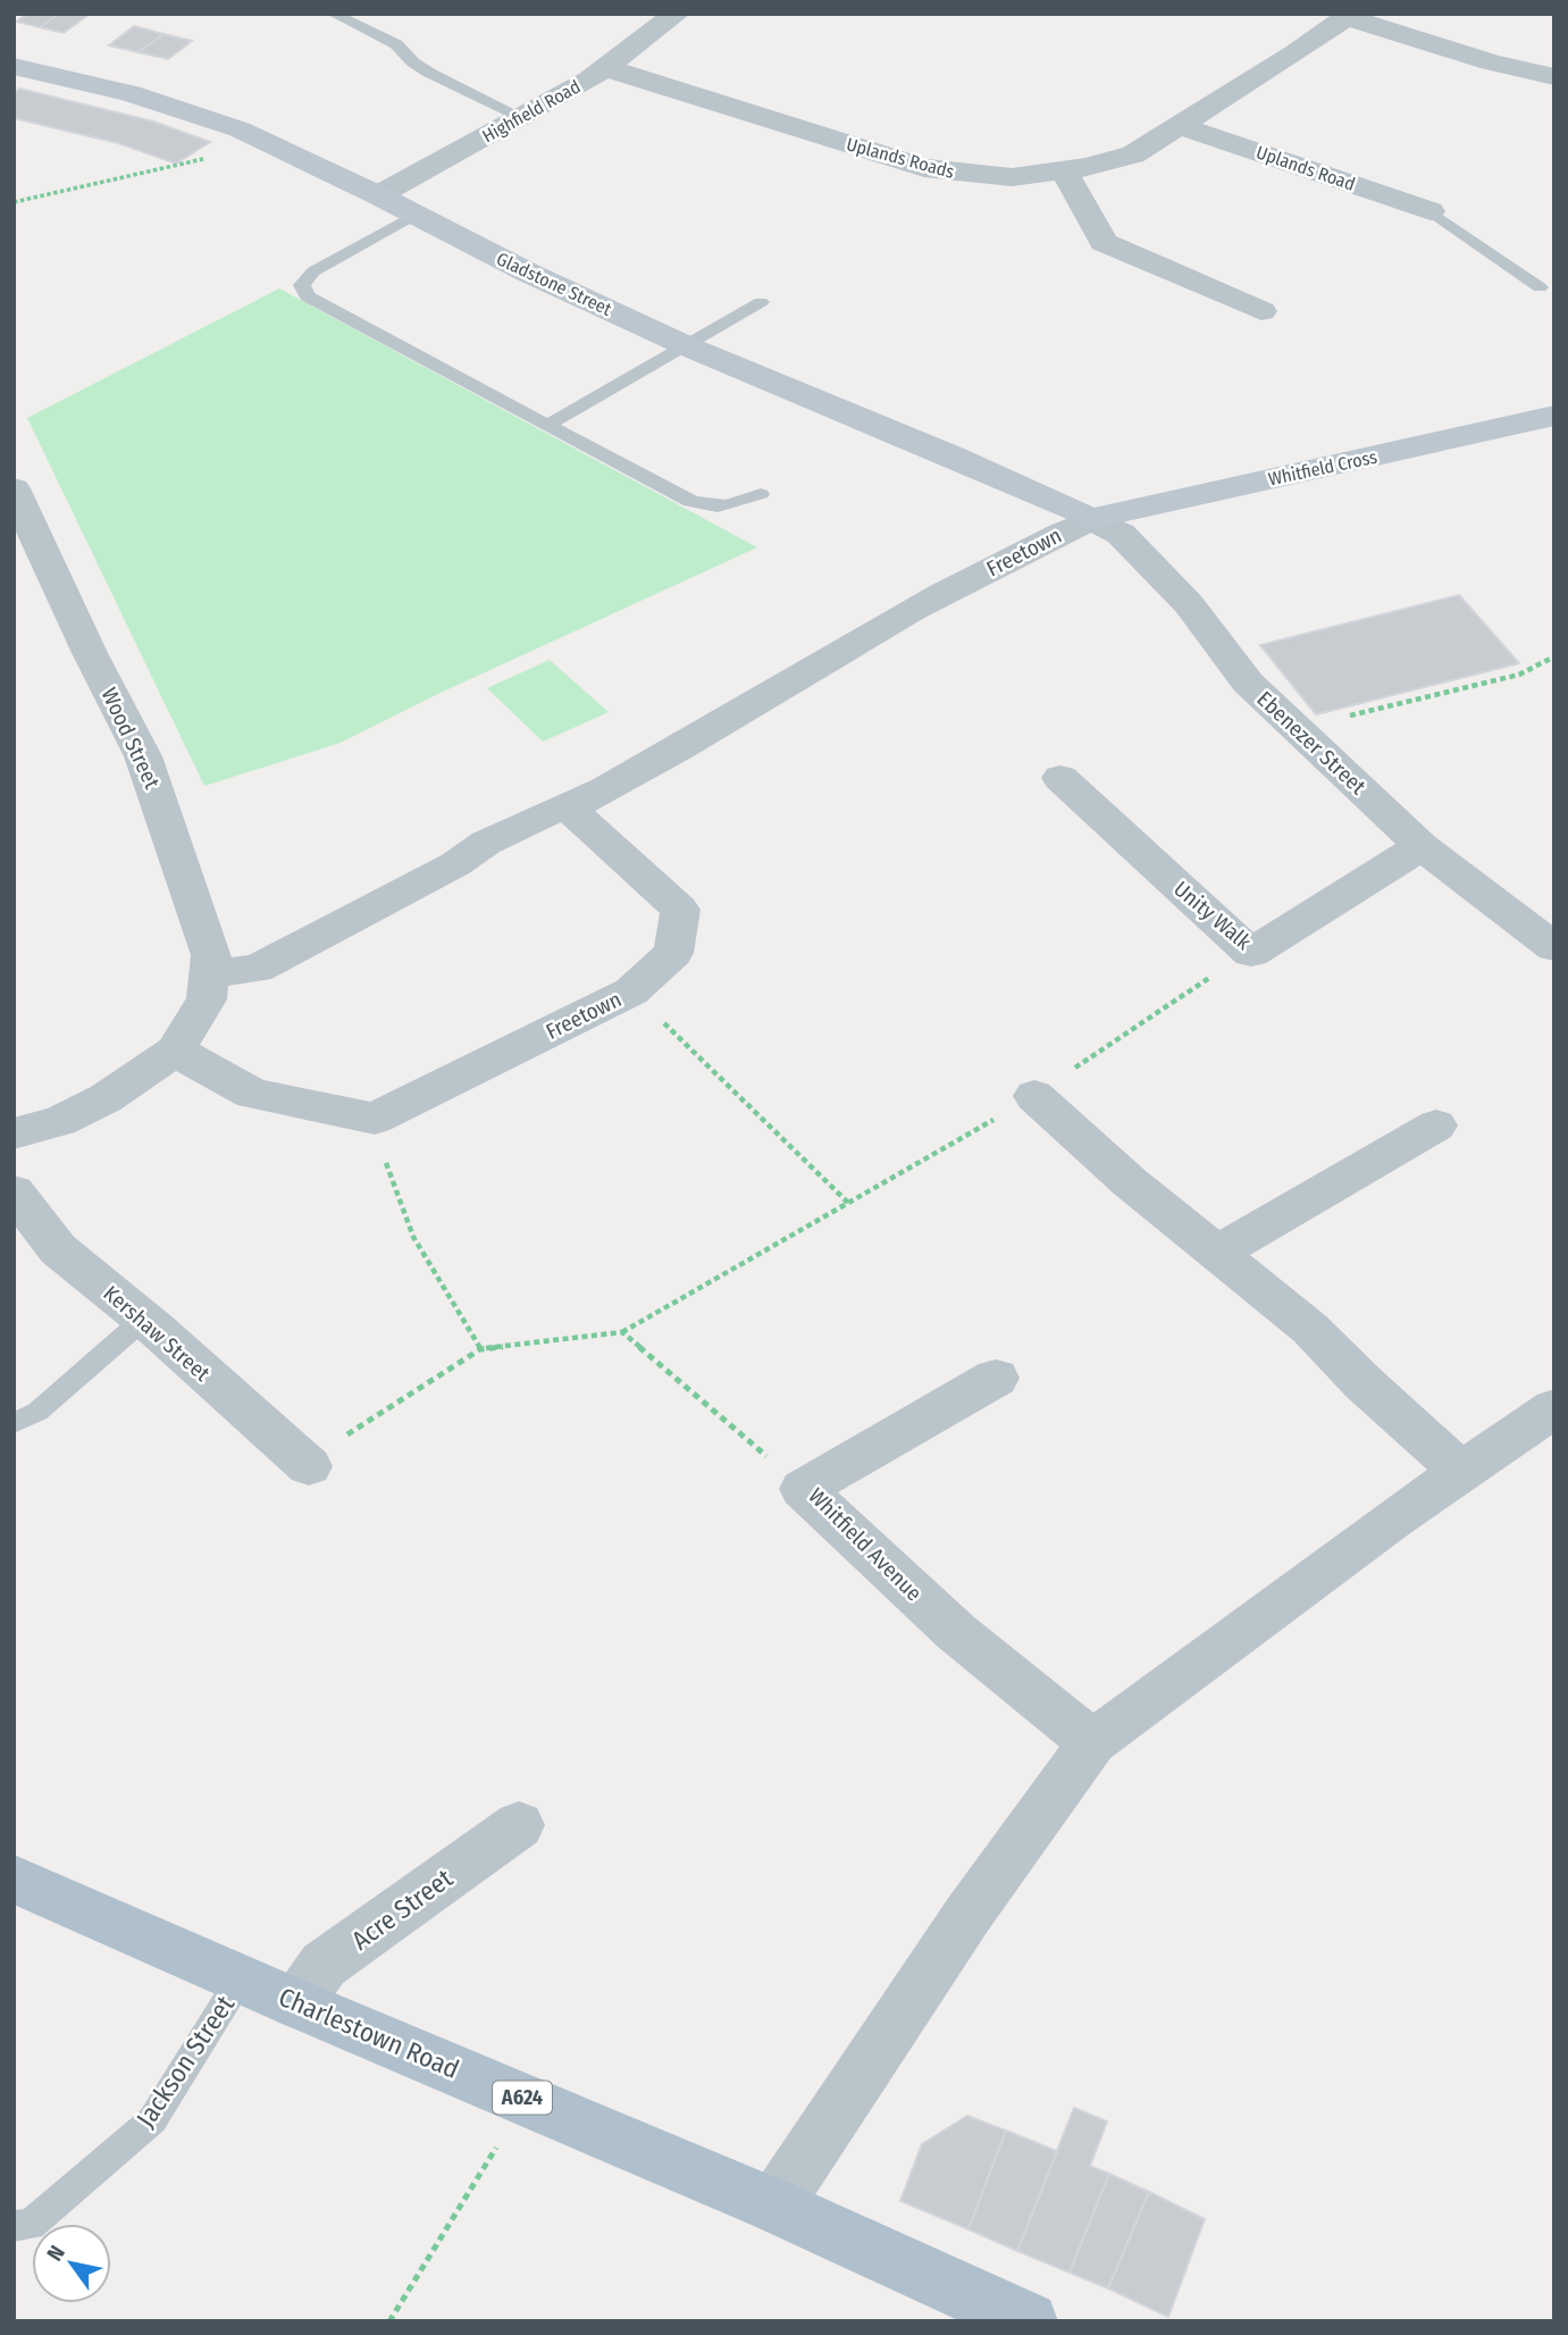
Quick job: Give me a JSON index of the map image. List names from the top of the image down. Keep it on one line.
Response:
{"streets":{"main road":["Charlestown Road","A624"],"street":["Highfield Road","Uplands Roads","Uplands Road","Gladstone Street","Whitfield Cross","Freetown","Wood Street","Ebenezer Street","Unity Walk","Kershaw Street","Whitfield Avenue","Acre Street"],"lane":["Jackson Street"]},"crossings":[["Highfield Road","Uplands Roads"],["Highfield Road","Gladstone Street"],["Uplands Roads","Uplands Road"],["Gladstone Street","Whitfield Cross"],["Gladstone Street","Freetown"],["Gladstone Street","Ebenezer Street"],["Whitfield Cross","Freetown"],["Whitfield Cross","Ebenezer Street"],["Freetown","Ebenezer Street"],["Ebenezer Street","Unity Walk"],["Acre Street","Charlestown Road"],["Charlestown Road","Jackson Street"]],"north":"top left"}
